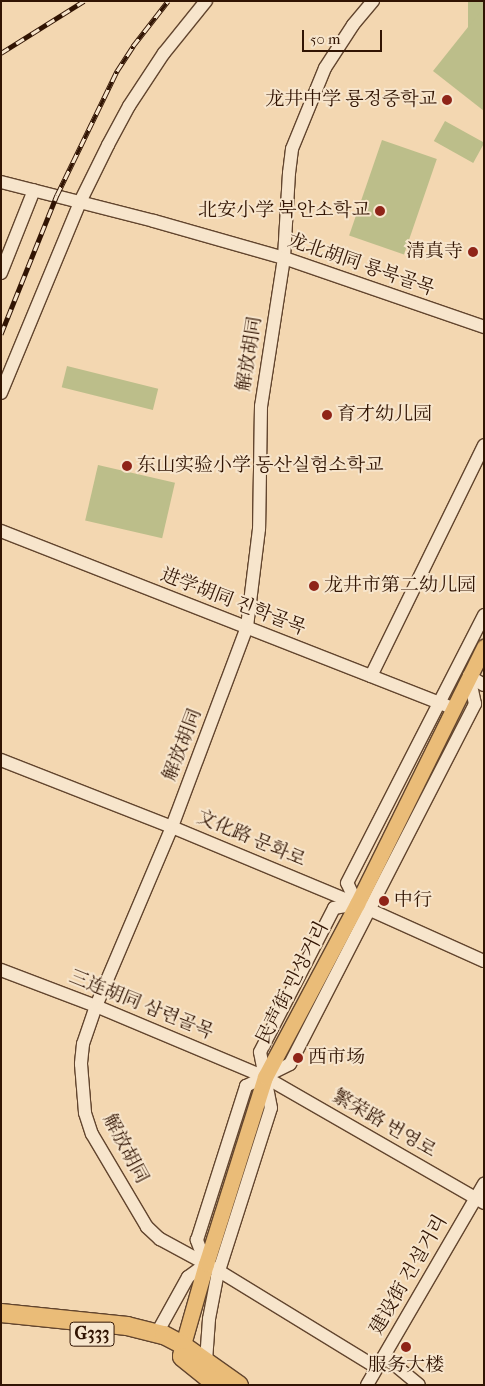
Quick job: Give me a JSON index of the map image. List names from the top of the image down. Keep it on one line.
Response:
{"streets":{"highway":["G333"],"main road":["民声街 민성거리"],"street":["龙北胡同 룡북골목","解放胡同","进学胡同 진학골목","文化路 문화로","三连胡同 삼련골목","繁荣路 번영로","建设街 건설거리"]},"crossings":[["龙北胡同 룡북골목","解放胡同"],["解放胡同","进学胡同 진학골목"],["解放胡同","文化路 문화로"],["解放胡同","民声街 민성거리"],["解放胡同","三连胡同 삼련골목"],["解放胡同","建设街 건설거리"],["进学胡同 진학골목","民声街 민성거리"],["文化路 문화로","民声街 민성거리"],["民声街 민성거리","三连胡同 삼련골목"],["民声街 민성거리","繁荣路 번영로"],["民声街 민성거리","G333"],["三连胡同 삼련골목","繁荣路 번영로"],["繁荣路 번영로","建设街 건설거리"]],"places":["龙井中学 룡정중학교","北安小学 북안소학교","清真寺","育才幼儿园","东山实验小学 동산실험소학교","龙井市第二幼儿园","中行","西市场","服务大楼"],"scale_bar":"50 m"}
